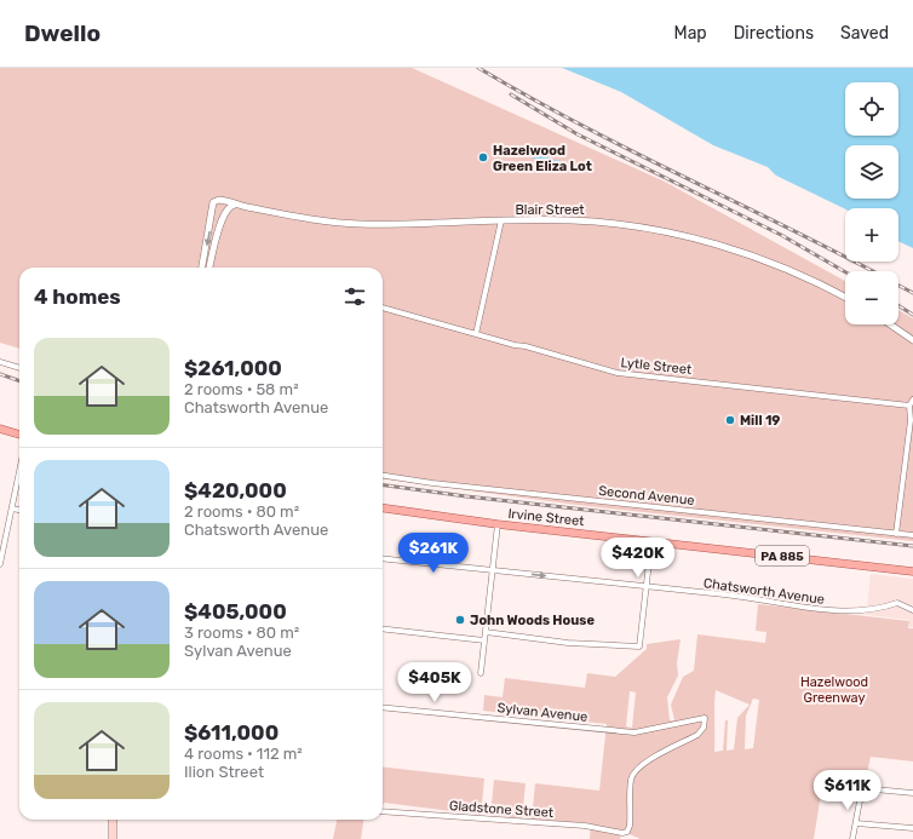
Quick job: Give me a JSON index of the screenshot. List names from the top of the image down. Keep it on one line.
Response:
{"streets":{"main road":["Irvine Street","PA 885"],"street":["Blair Street","Lytle Street","Second Avenue","Chatsworth Avenue","Sylvan Avenue","Gladstone Street"]},"crossings":[["Sylvan Avenue","Gladstone Street"]],"parks":["Hazelwood Greenway"],"places":["Hazelwood Green Eliza Lot","Mill 19","John Woods House"],"page":{"header":"Dwello","nav":["Map","Directions","Saved"],"map_buttons":["+","−"],"heading":"4 homes","list":[{"name":"$261,000","note":"2 rooms · 58 m² · Chatsworth Avenue"},{"name":"$420,000","note":"2 rooms · 80 m² · Chatsworth Avenue"},{"name":"$405,000","note":"3 rooms · 80 m² · Sylvan Avenue"},{"name":"$611,000","note":"4 rooms · 112 m² · Ilion Street"}],"price":["$261K","$420K","$405K","$611K"]}}
